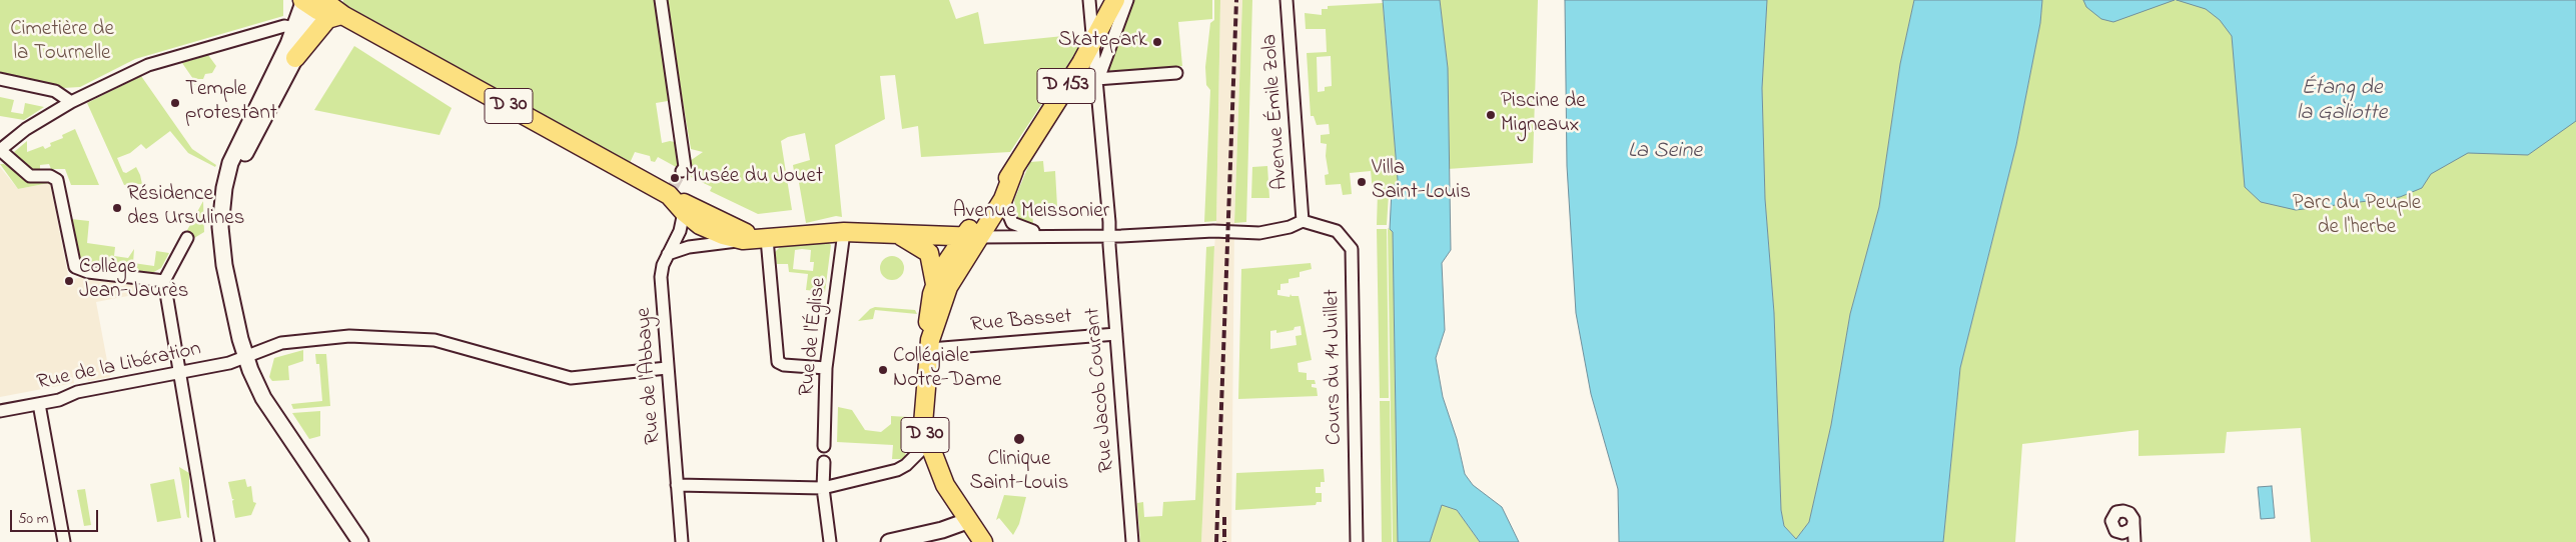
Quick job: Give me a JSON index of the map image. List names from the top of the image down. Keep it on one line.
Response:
{"streets":{"main road":["D 153","D 30","Avenue Meissonier"],"street":["Avenue Émile Zola","Rue Basset","Rue de l'Église","Rue de la Libération","Cours du 14 Juillet","Rue de l'Abbaye","Rue Jacob Courant"]},"crossings":[["D 153","D 30"],["D 153","Avenue Meissonier"],["D 153","Rue Basset"],["D 153","Rue Jacob Courant"],["D 30","Avenue Meissonier"],["D 30","Rue Basset"],["D 30","Rue de l'Abbaye"],["Avenue Émile Zola","Avenue Meissonier"],["Avenue Émile Zola","Cours du 14 Juillet"],["Avenue Meissonier","Rue de l'Église"],["Avenue Meissonier","Cours du 14 Juillet"],["Avenue Meissonier","Rue de l'Abbaye"],["Avenue Meissonier","Rue Jacob Courant"],["Rue Basset","Rue Jacob Courant"],["Rue de la Libération","Rue de l'Abbaye"]],"water":["Étang de la Galiotte","La Seine"],"parks":["Cimetière de la Tournelle","Parc du Peuple de l'herbe"],"places":["Skatepark","Temple protestant","Piscine de Migneaux","Musée du Jouet","Villa Saint-Louis","Résidence des Ursulines","Collège Jean-Jaurès","Collégiale Notre-Dame","Clinique Saint-Louis"],"scale_bar":"50 m"}
